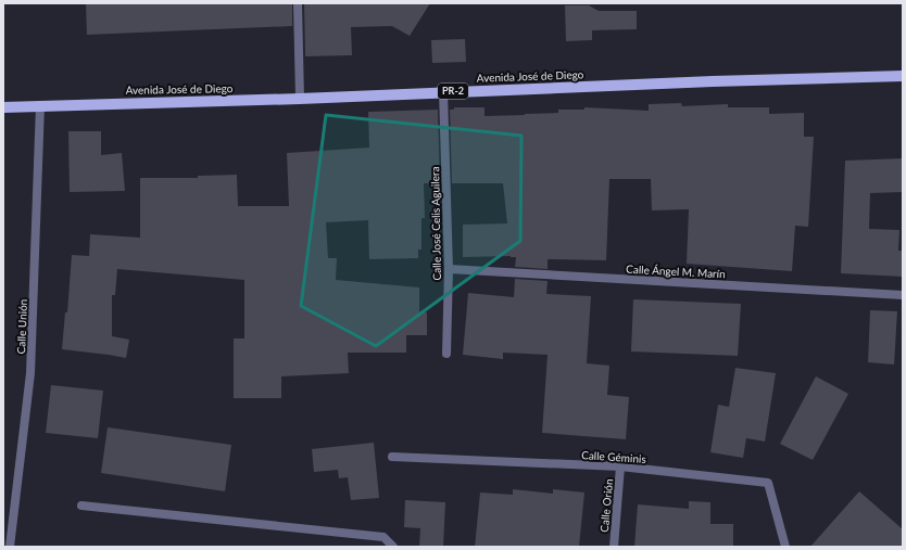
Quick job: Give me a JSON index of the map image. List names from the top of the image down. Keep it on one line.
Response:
{"streets":{"main road":["Avenida José de Diego","PR-2"],"street":["Calle José Celis Aguilera","Calle Ángel M. Marín","Calle Unión","Calle Géminis","Calle Orión"]},"crossings":[["Avenida José de Diego","Calle José Celis Aguilera"],["Avenida José de Diego","Calle Unión"],["Calle José Celis Aguilera","Calle Ángel M. Marín"],["Calle Géminis","Calle Orión"]]}
